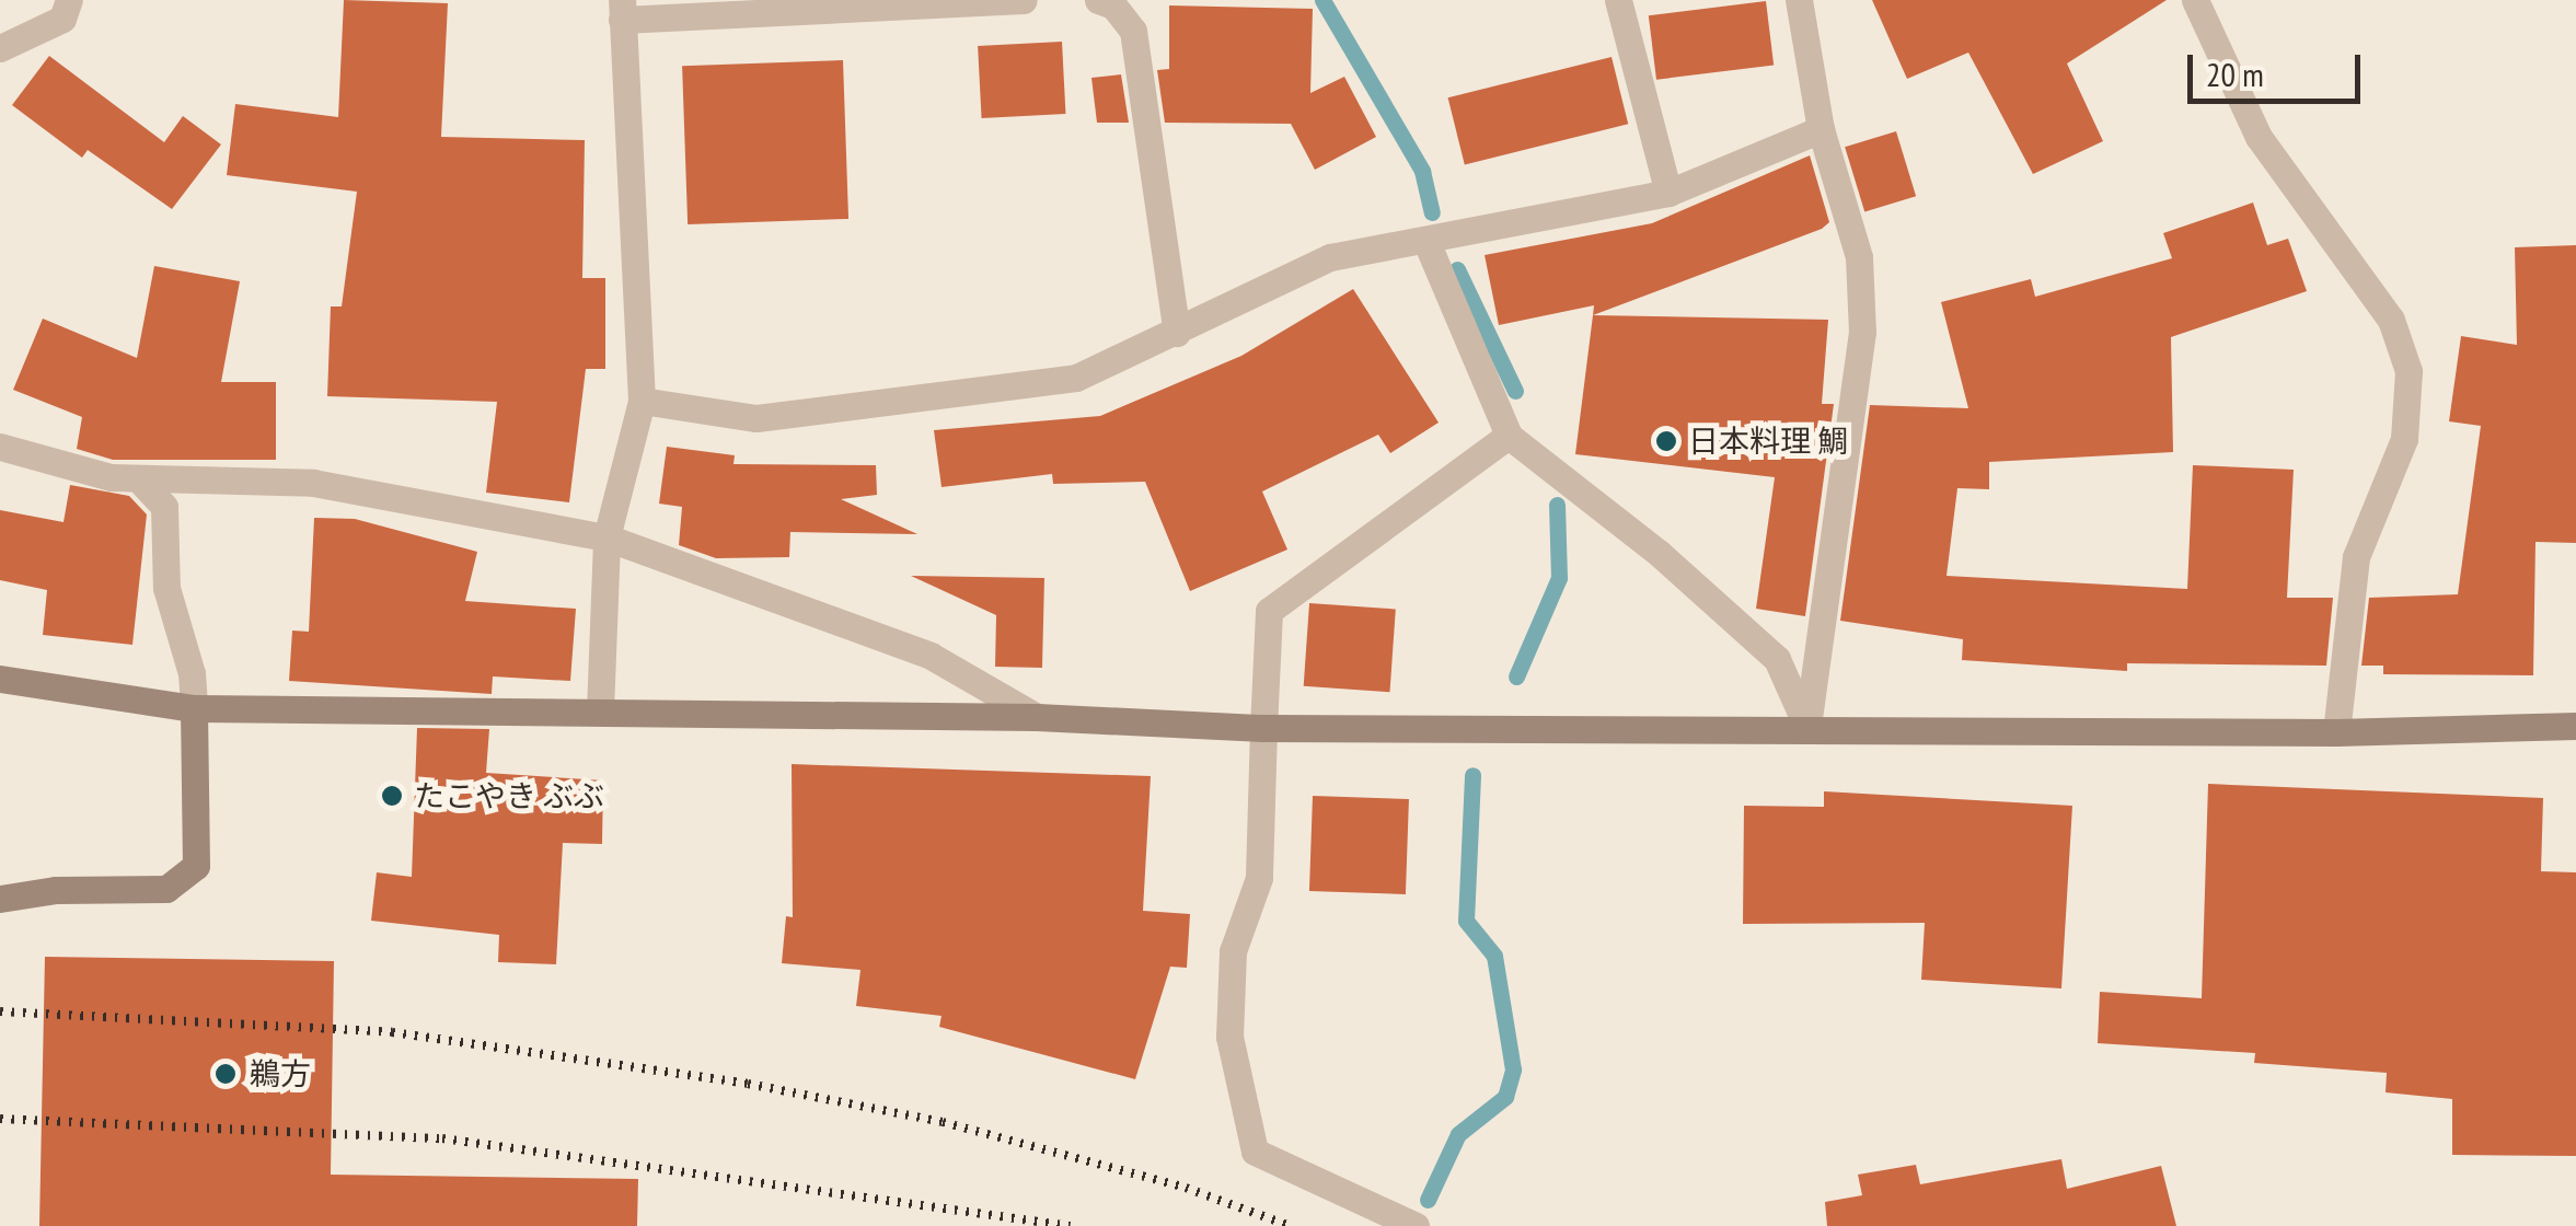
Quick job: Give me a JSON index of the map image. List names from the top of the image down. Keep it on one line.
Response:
{"places":["日本料理 鯛","たこやき ぶぶ","鵜方"],"scale_bar":"20 m"}
